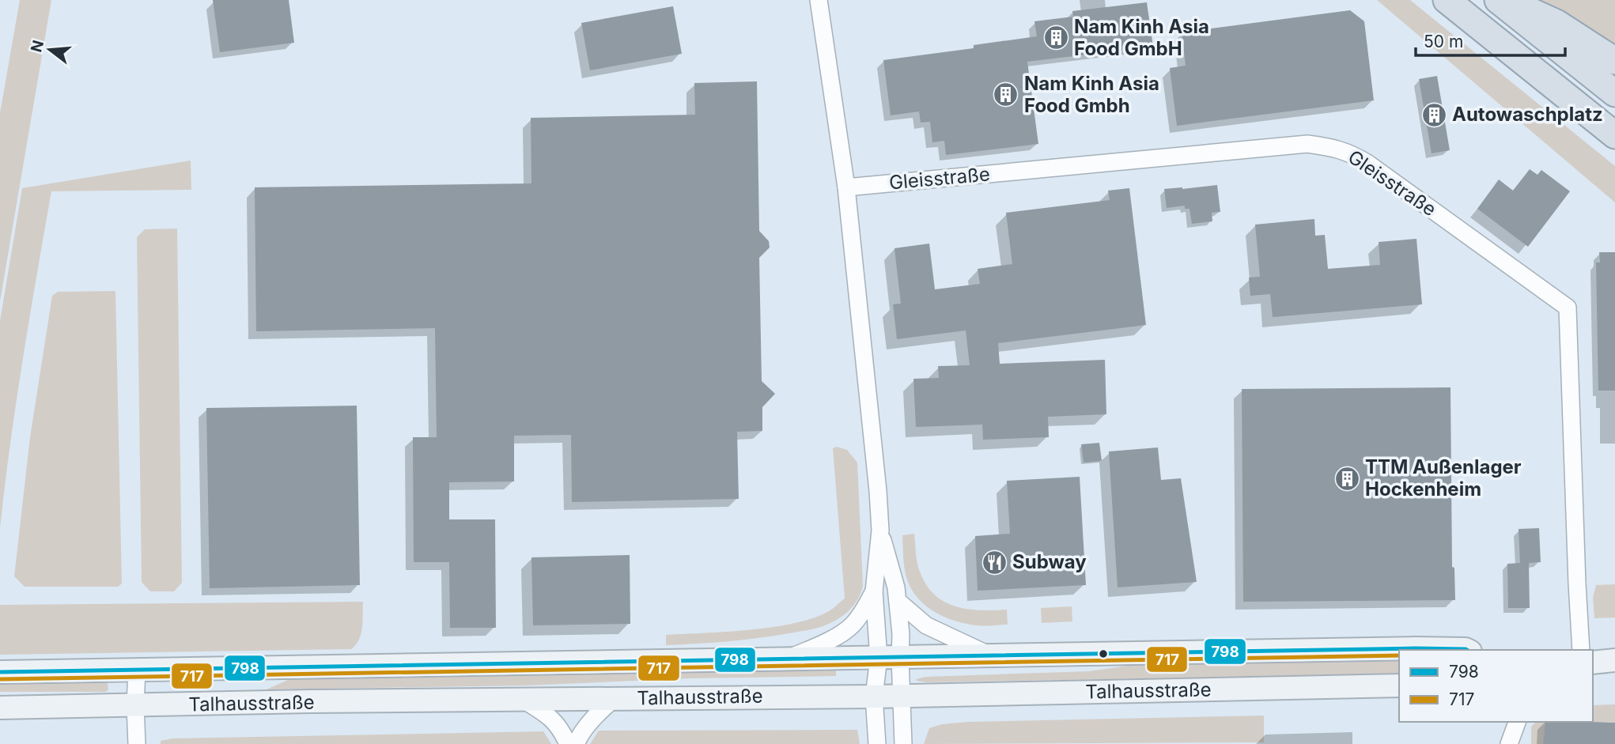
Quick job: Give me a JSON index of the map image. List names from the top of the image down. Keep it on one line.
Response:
{"streets":{"main road":["Talhausstraße"],"street":["Gleisstraße"]},"places":{"building":["Nam Kinh Asia Food GmbH","Nam Kinh Asia Food Gmbh","Autowaschplatz","TTM Außenlager Hockenheim"],"restaurant":["Subway"]},"lines":["transit line 798","transit line 717"],"legend":["798","717"],"scale_bar":"50 m","north":"left"}
